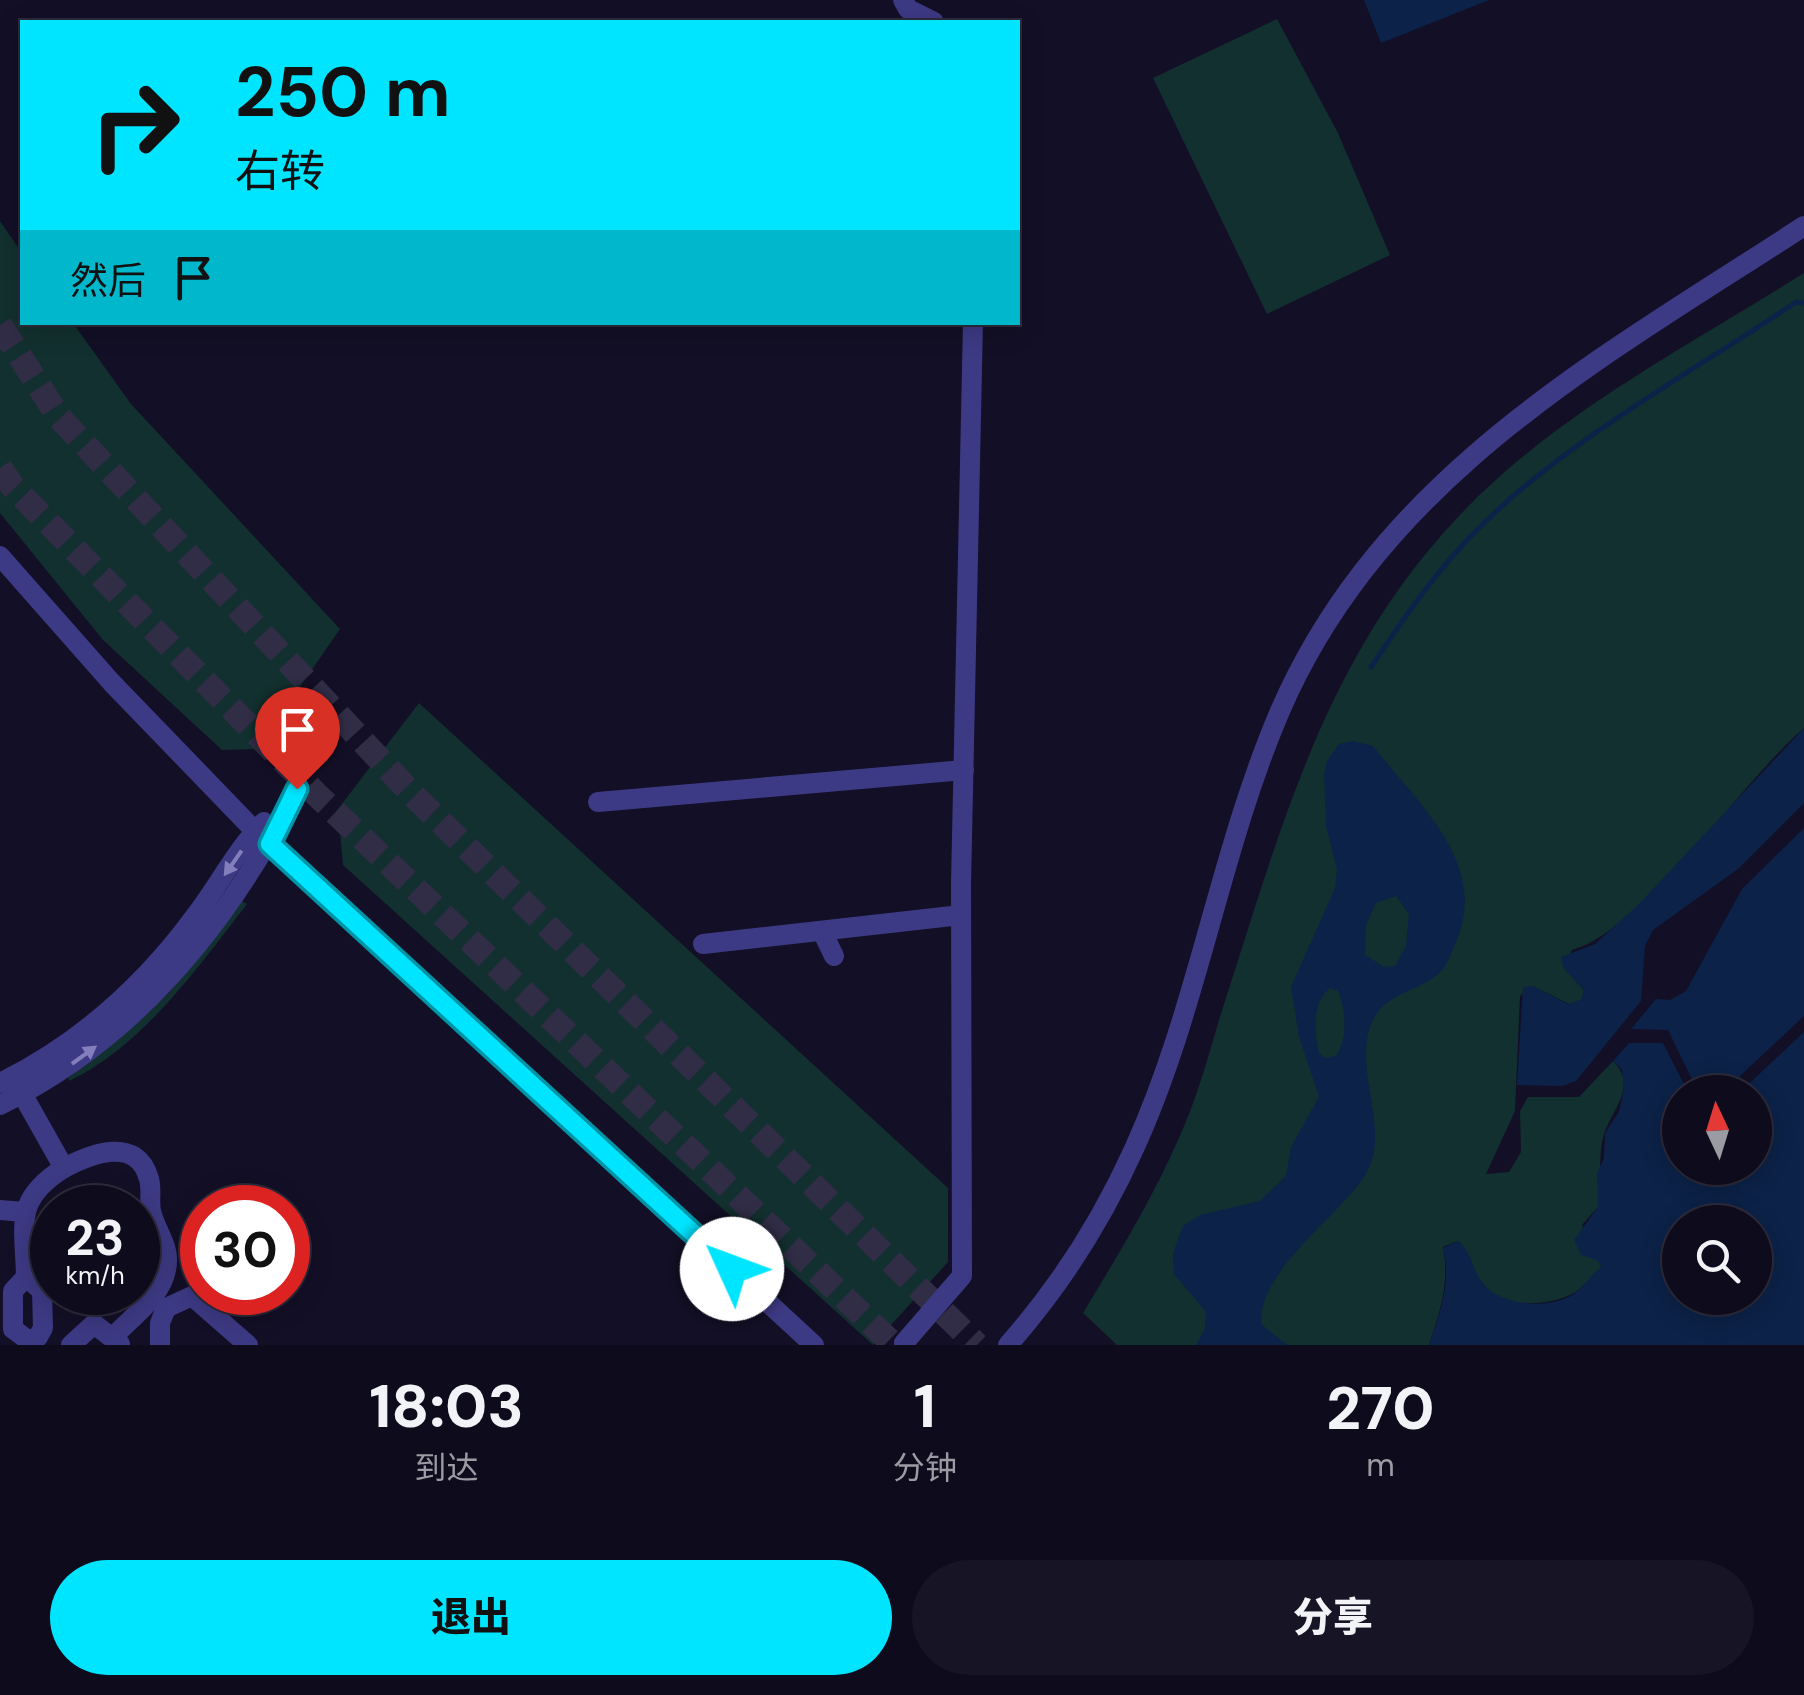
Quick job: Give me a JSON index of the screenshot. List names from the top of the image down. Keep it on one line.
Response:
{"north":"top","page":{"turn":["250 m","右转"],"then":"然后","speed":"23 km/h","limit":"30","eta":["18:03","到达","1","分钟","270","m"],"buttons":["退出","分享"]}}
